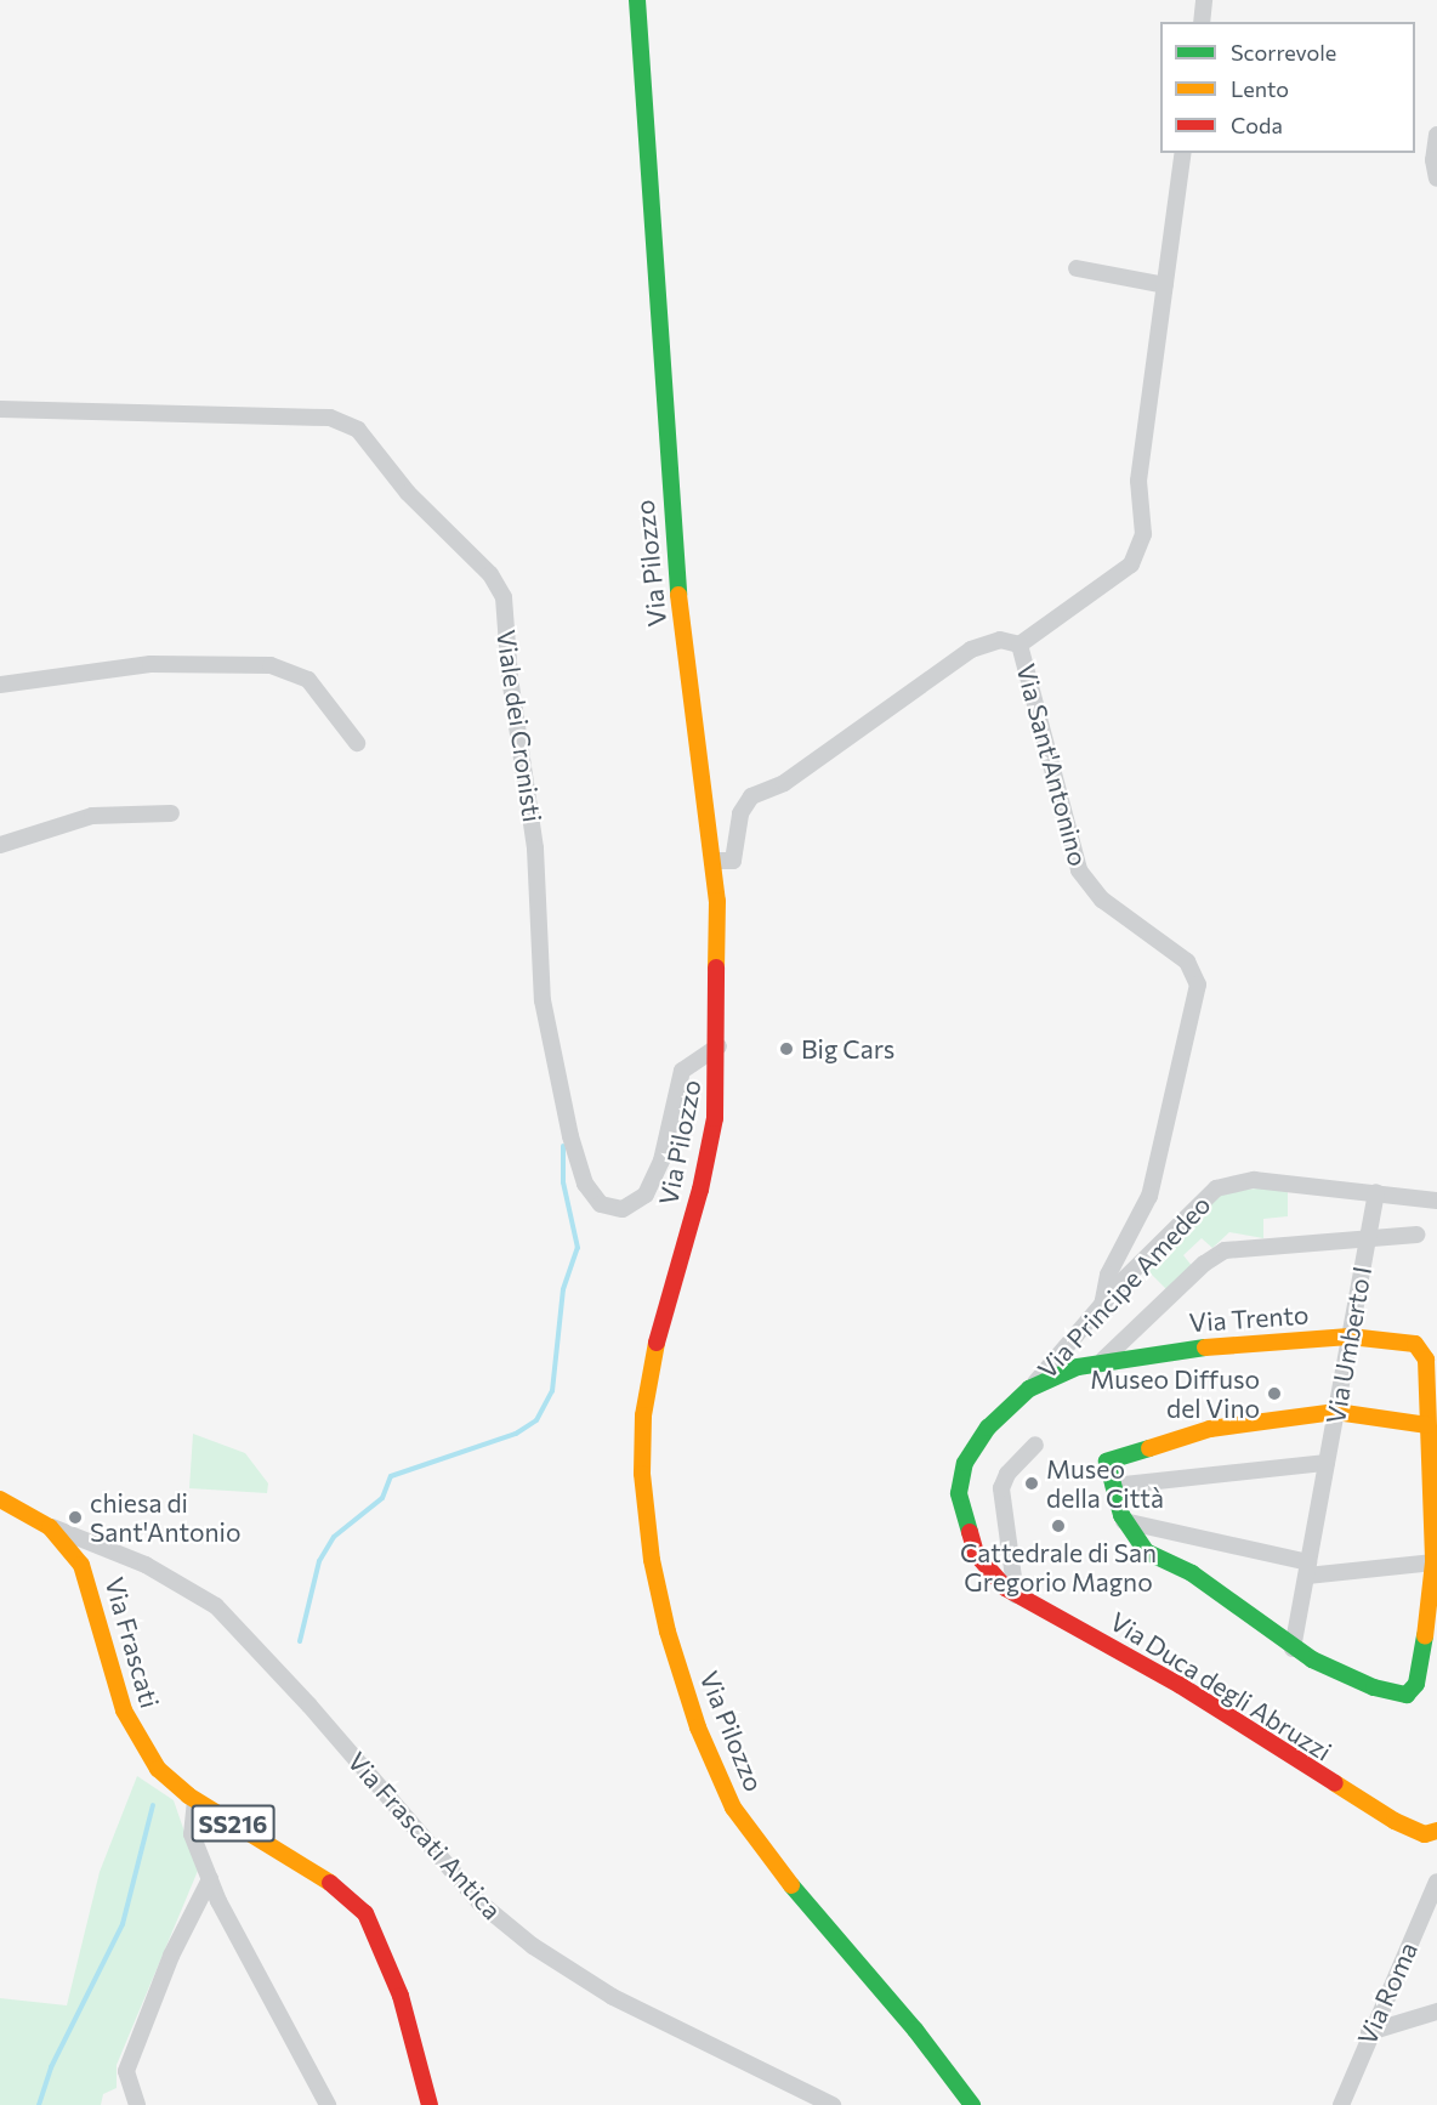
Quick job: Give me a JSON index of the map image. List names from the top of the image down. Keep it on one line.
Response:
{"streets":{"main road":["Via Pilozzo","Via Trento","Via Frascati","Via Duca degli Abruzzi","SS216"],"street":["Viale dei Cronisti","Via Sant'Antonino","Via Principe Amedeo","Via Umberto I","Via Frascati Antica","Via Roma"]},"crossings":[["Via Pilozzo","Viale dei Cronisti"],["Via Pilozzo","Via Sant'Antonino"],["Via Sant'Antonino","Via Principe Amedeo"],["Via Principe Amedeo","Via Umberto I"],["Via Principe Amedeo","Via Duca degli Abruzzi"],["Via Trento","Via Umberto I"],["Via Trento","Via Duca degli Abruzzi"],["Via Frascati","Via Frascati Antica"]],"places":["Big Cars","Museo Diffuso del Vino","Museo della Città","chiesa di Sant'Antonio","Cattedrale di San Gregorio Magno"],"legend":["Scorrevole","Lento","Coda"]}
